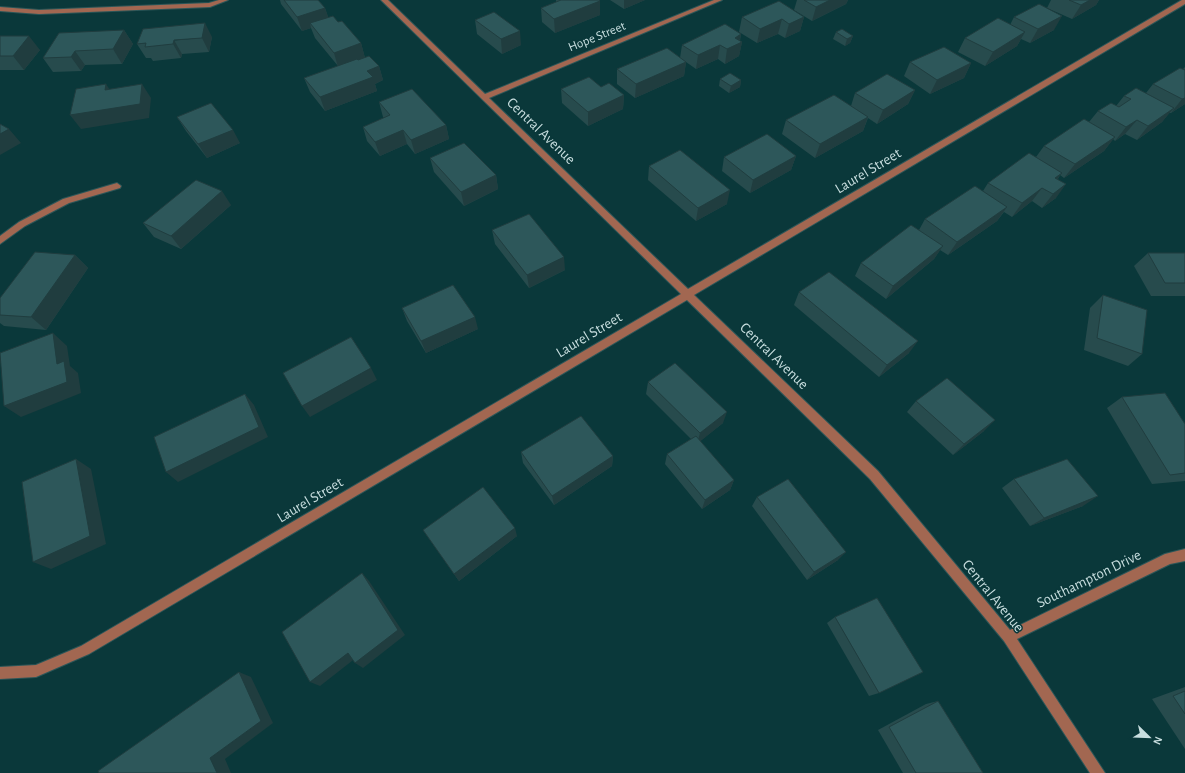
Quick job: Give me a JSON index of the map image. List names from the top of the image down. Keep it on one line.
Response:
{"streets":{"street":["Hope Street","Central Avenue","Laurel Street","Southampton Drive"]},"crossings":[["Hope Street","Central Avenue"],["Central Avenue","Laurel Street"],["Central Avenue","Southampton Drive"]],"north":"bottom right"}
